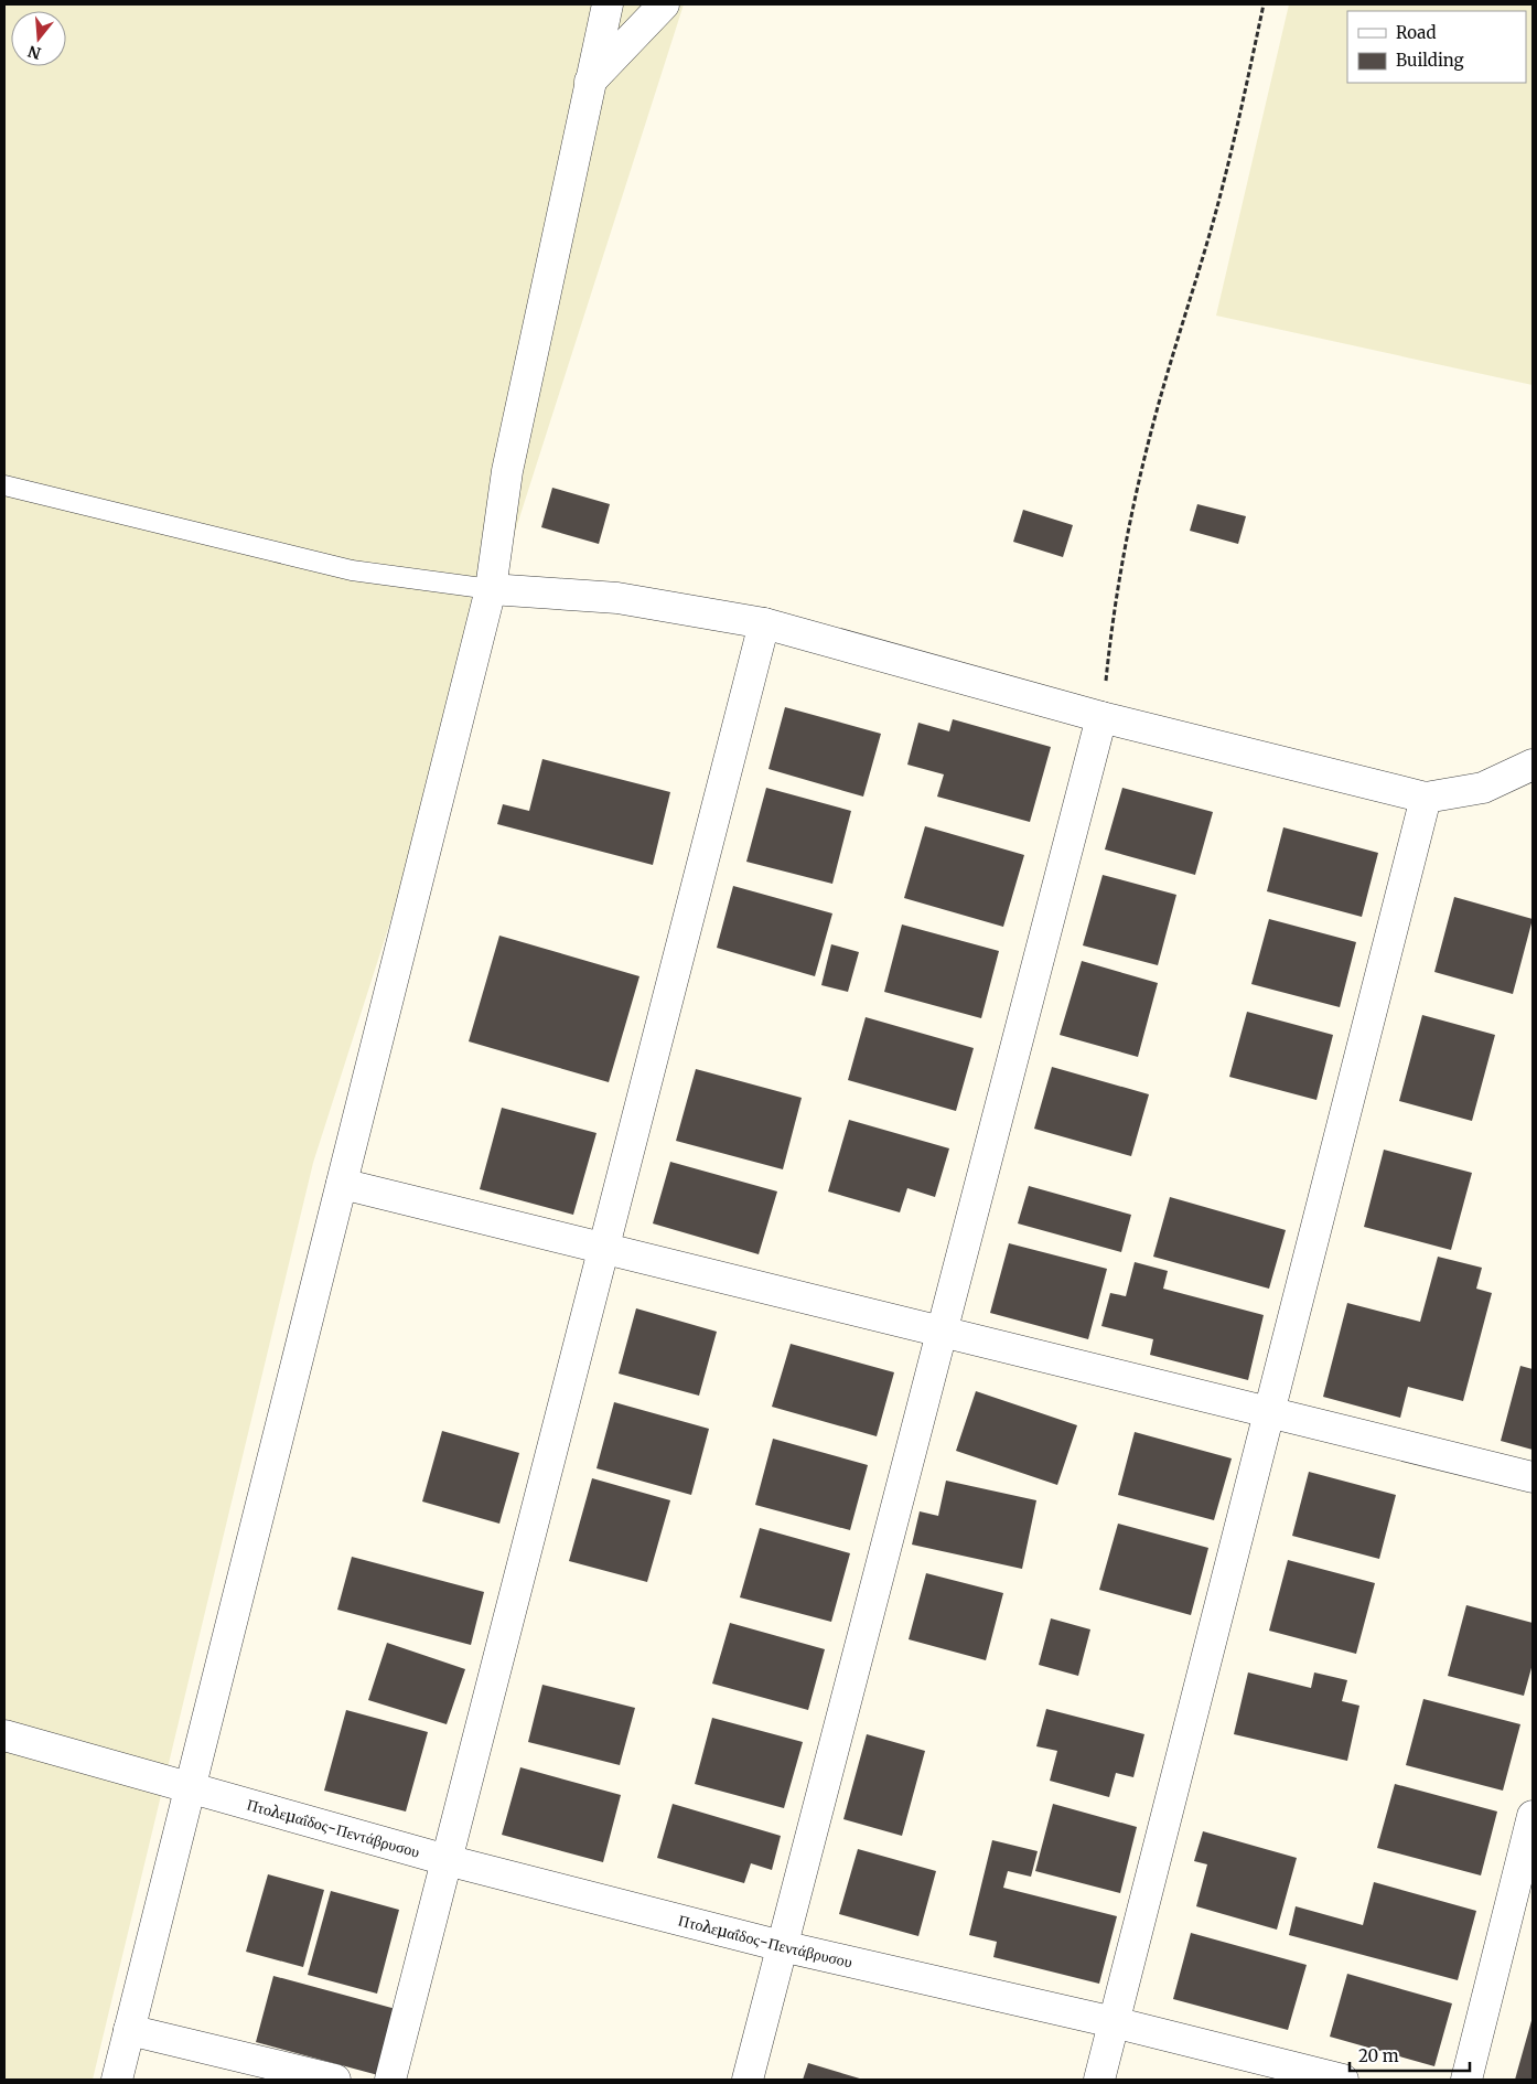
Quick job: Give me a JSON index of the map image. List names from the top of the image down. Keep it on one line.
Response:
{"streets":{"street":["Πτολεμαΐδος-Πεντάβρυσου"]},"legend":["Road","Building"],"scale_bar":"20 m","north":"bottom"}
